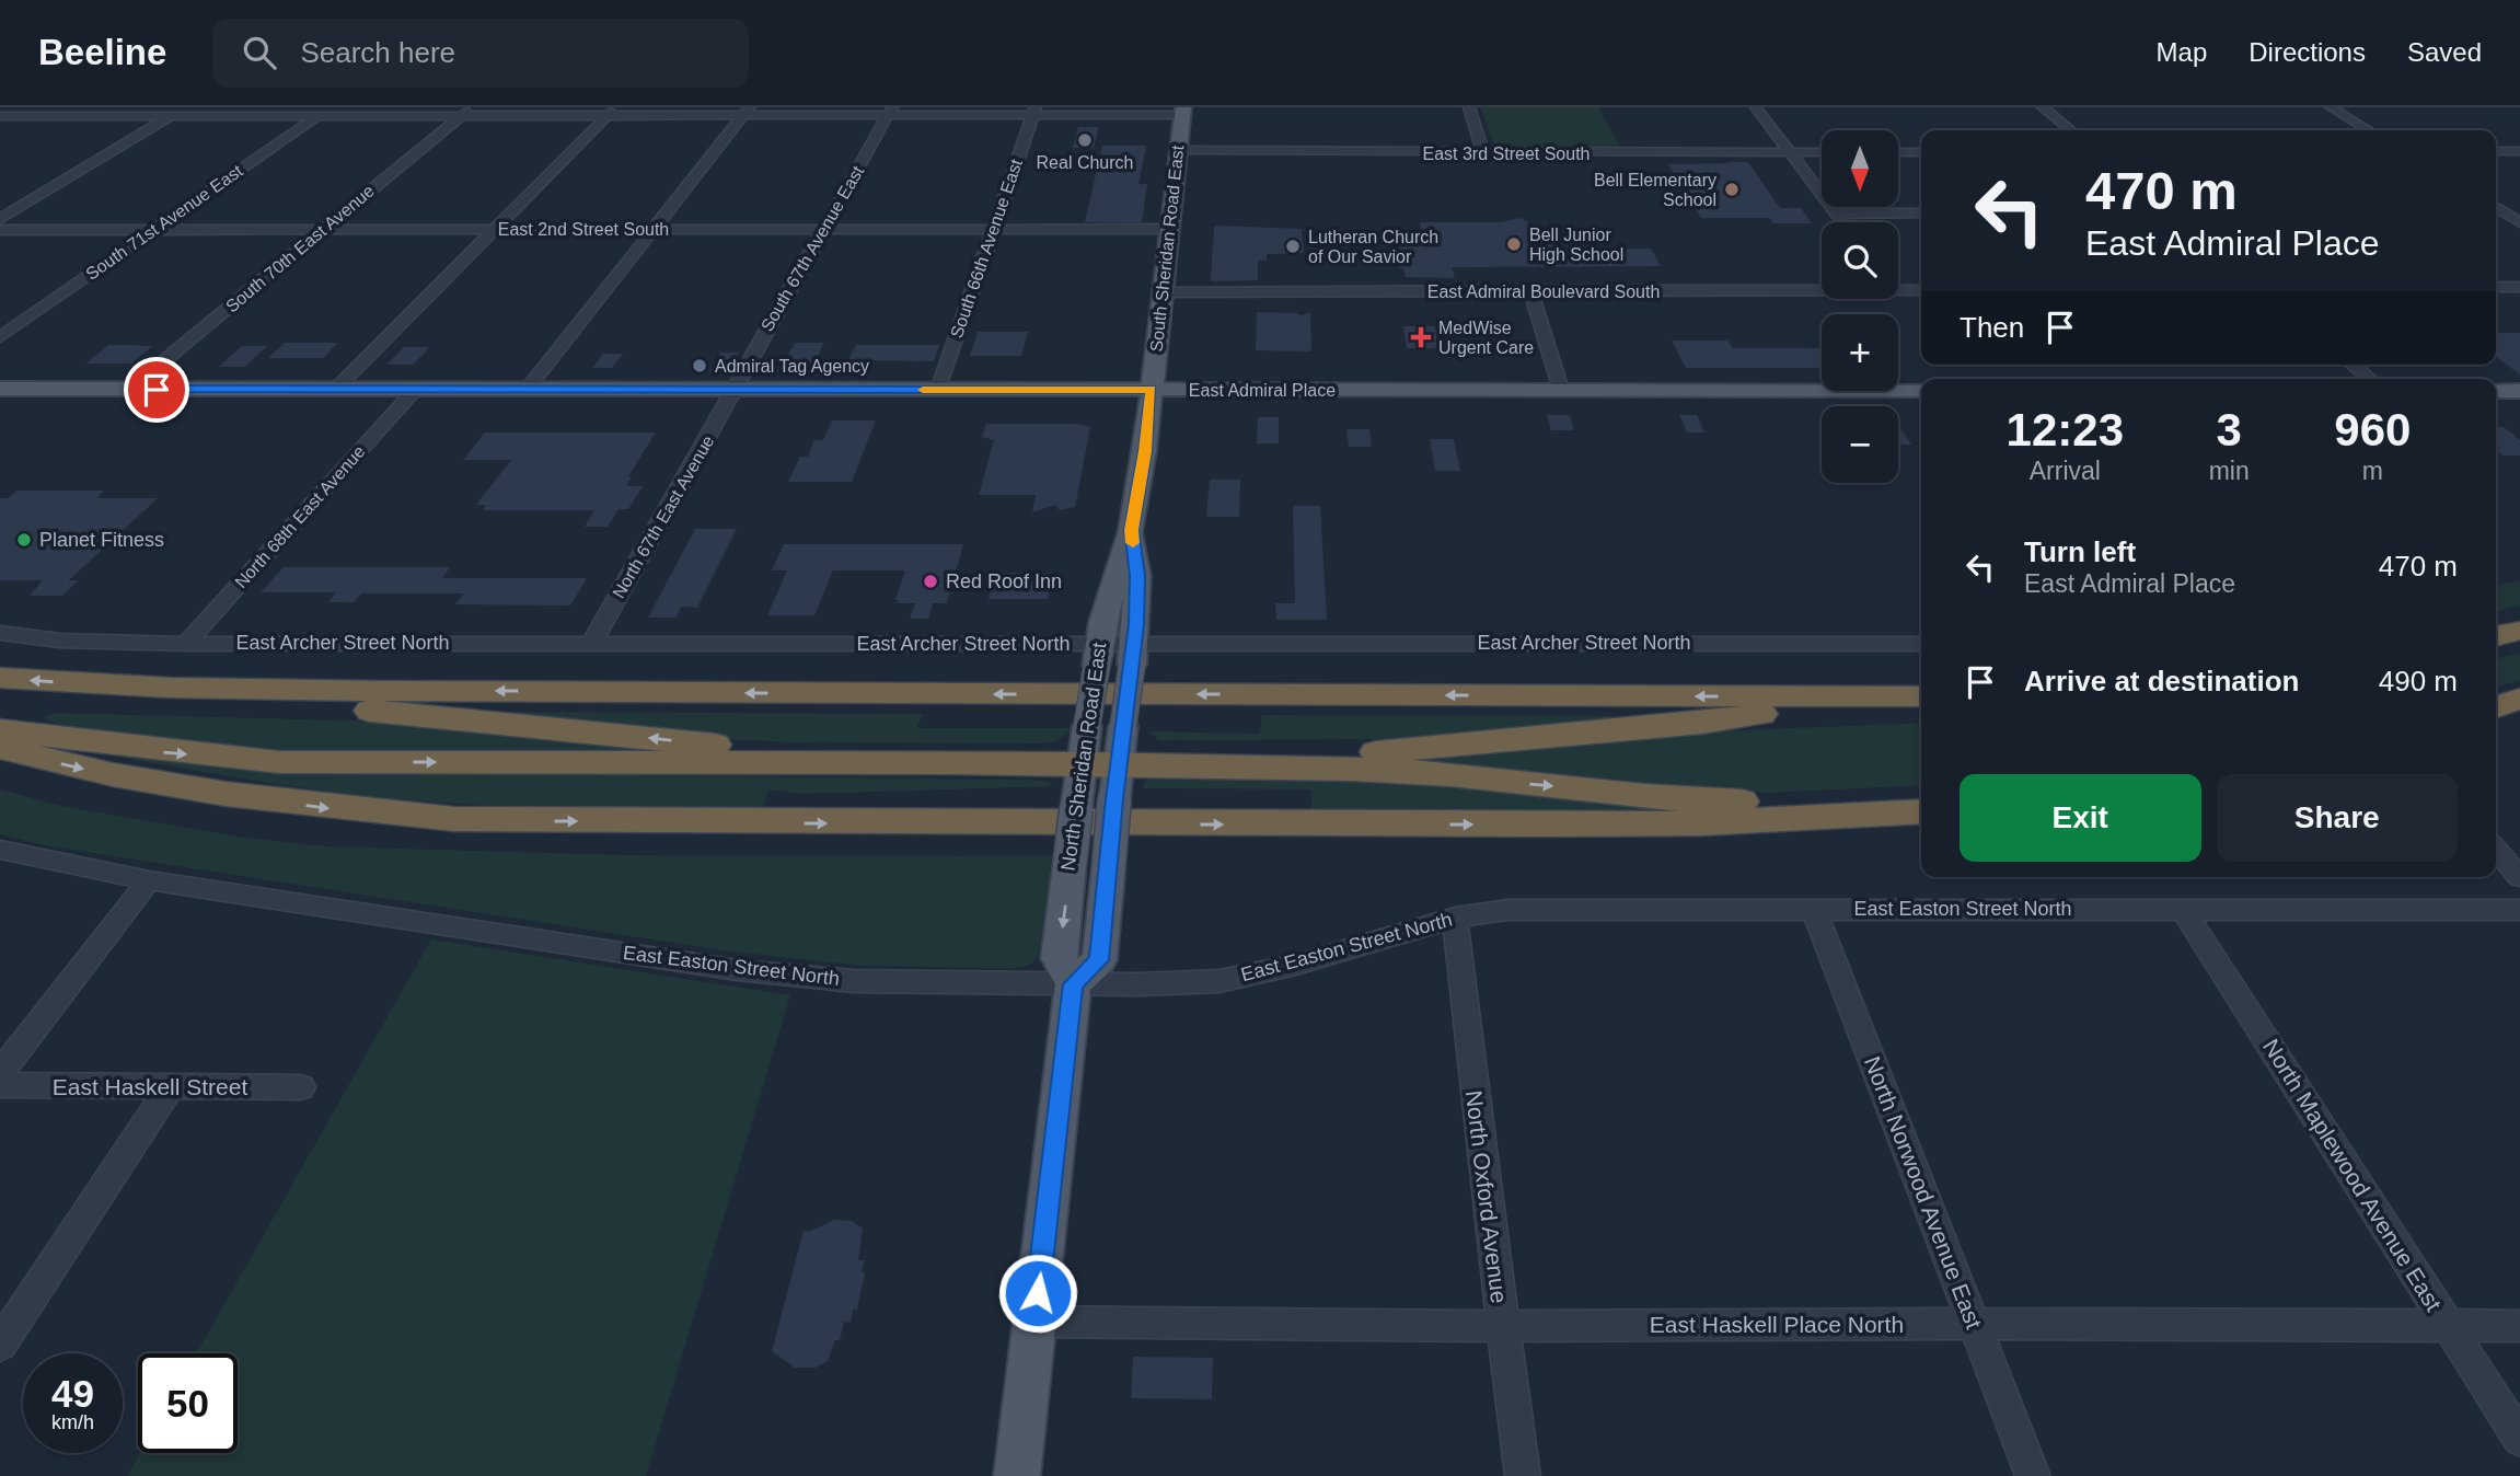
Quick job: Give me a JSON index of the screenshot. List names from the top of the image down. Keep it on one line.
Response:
{"streets":{"main road":["South Sheridan Road East","East Admiral Place","North Sheridan Road East"],"street":["East 3rd Street South","South 71st Avenue East","East 2nd Street South","South 70th East Avenue","South 67th Avenue East","South 66th Avenue East","East Admiral Boulevard South","North 68th East Avenue","North 67th East Avenue","East Archer Street North","East Easton Street North","East Haskell Street","North Maplewood Avenue East","North Norwood Avenue East","North Oxford Avenue","East Haskell Place North"]},"crossings":[["East 3rd Street South","South Sheridan Road East"],["South 71st Avenue East","East 2nd Street South"],["East 2nd Street South","South 70th East Avenue"],["East 2nd Street South","South 67th Avenue East"],["East 2nd Street South","South 66th Avenue East"],["East 2nd Street South","South Sheridan Road East"],["South 70th East Avenue","East Admiral Place"],["South 67th Avenue East","East Admiral Place"],["South 67th Avenue East","North 67th East Avenue"],["South 66th Avenue East","East Admiral Place"],["South Sheridan Road East","East Admiral Boulevard South"],["South Sheridan Road East","East Admiral Place"],["South Sheridan Road East","North Sheridan Road East"],["East Admiral Place","North 68th East Avenue"],["East Admiral Place","North 67th East Avenue"],["East Admiral Place","North Sheridan Road East"],["North 68th East Avenue","East Archer Street North"],["North 67th East Avenue","East Archer Street North"],["East Archer Street North","North Sheridan Road East"],["North Sheridan Road East","East Easton Street North"],["North Sheridan Road East","East Haskell Place North"],["East Easton Street North","North Maplewood Avenue East"],["East Easton Street North","North Norwood Avenue East"],["East Easton Street North","North Oxford Avenue"],["North Maplewood Avenue East","East Haskell Place North"],["North Norwood Avenue East","East Haskell Place North"],["North Oxford Avenue","East Haskell Place North"]],"places":{"other":["Real Church","Bell Elementary School","Bell Junior High School","Lutheran Church of Our Savior","Admiral Tag Agency","Planet Fitness","Red Roof Inn"],"health":["MedWise Urgent Care"]},"north":"bottom","page":{"header":"Beeline","search":"Search here","nav":["Map","Directions","Saved"],"map_buttons":["+","−"],"turn":["470 m","East Admiral Place"],"then":"Then","eta":["12:23","Arrival","3","min","960","m"],"list":[{"name":"Turn left","note":"East Admiral Place","value":"470 m"},{"name":"Arrive at destination","value":"490 m"}],"buttons":["Exit","Share"],"speed":"49 km/h","limit":"50"}}
